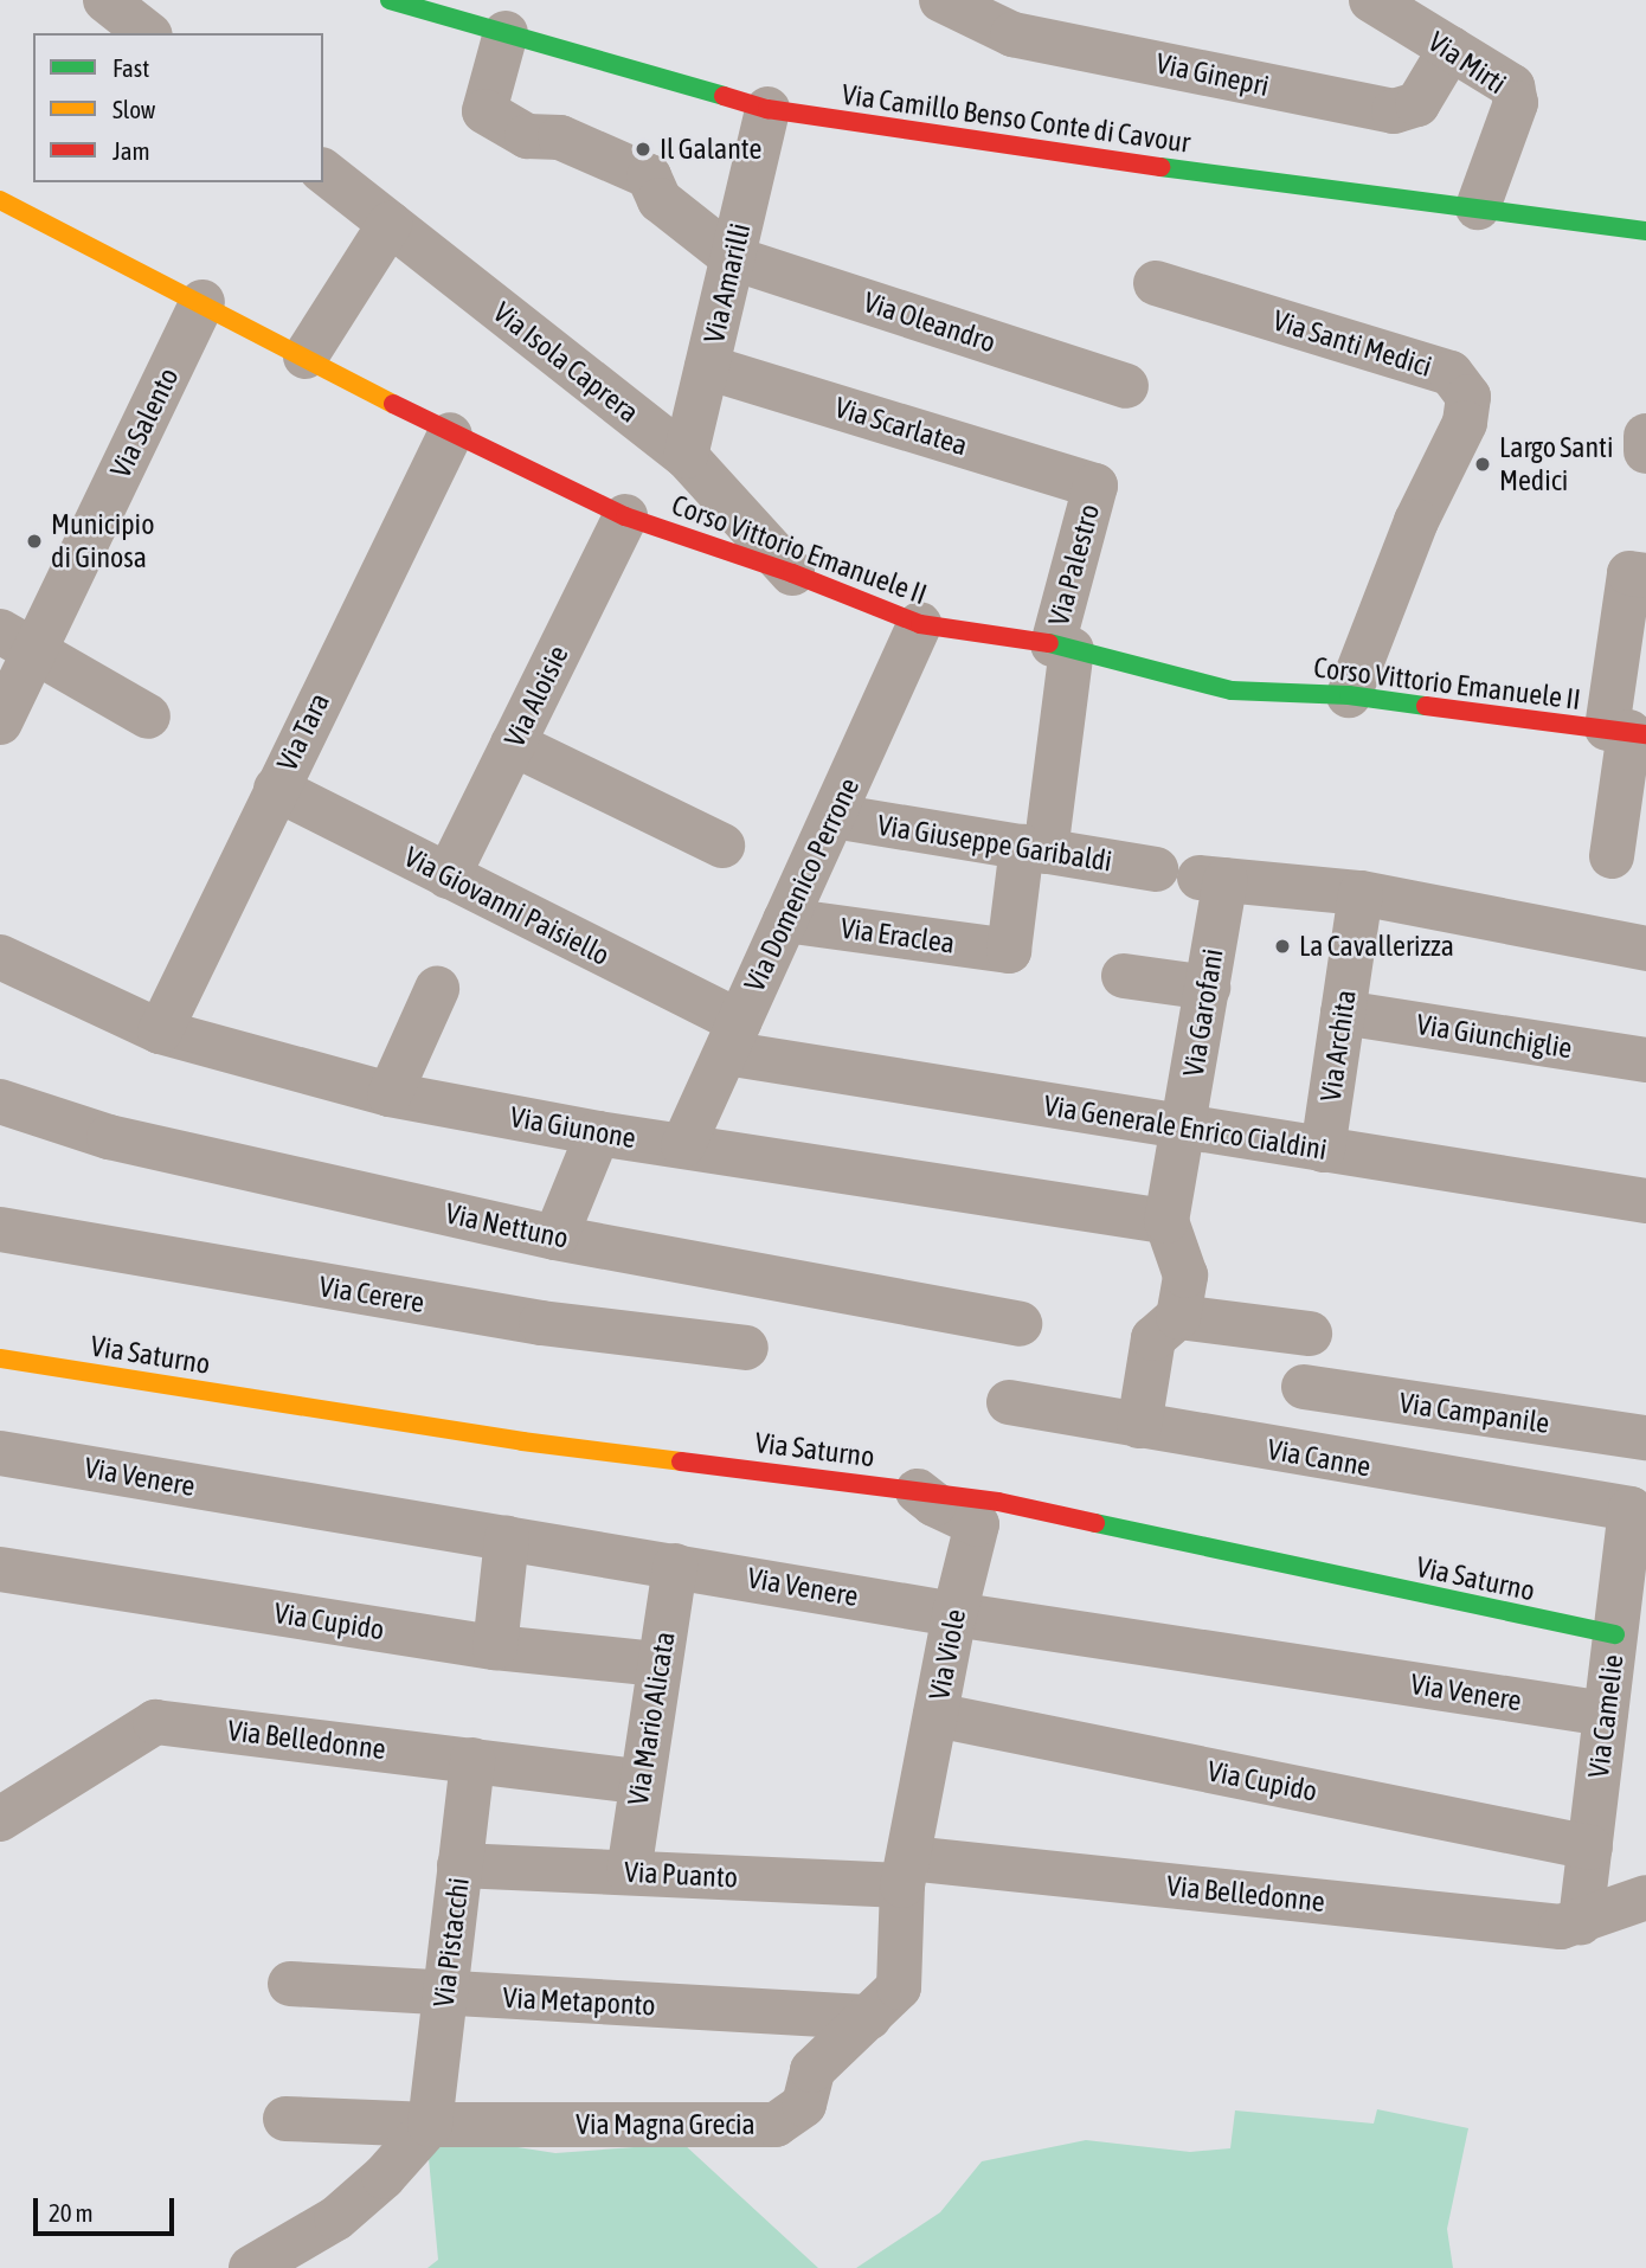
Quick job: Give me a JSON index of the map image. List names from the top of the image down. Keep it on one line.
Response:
{"streets":{"street":["Via Mirti","Via Ginepri","Via Camillo Benso Conte di Cavour","Via Amarilli","Via Oleandro","Via Santi Medici","Via Isola Caprera","Via Salento","Via Scarlatea","Corso Vittorio Emanuele II","Via Palestro","Via Aloisie","Via Tara","Via Giuseppe Garibaldi","Via Domenico Perrone","Via Giovanni Paisiello","Via Eraclea","Via Garofani","Via Giunchiglie","Via Archita","Via Giunone","Via Generale Enrico Cialdini","Via Nettuno","Via Cerere","Via Saturno","Via Campanile","Via Canne","Via Venere","Via Cupido","Via Viole","Via Camelie","Via Mario Alicata","Via Belledonne","Via Puanto","Via Pistacchi","Via Metaponto","Via Magna Grecia"]},"crossings":[["Via Mirti","Via Ginepri"],["Via Mirti","Via Camillo Benso Conte di Cavour"],["Via Camillo Benso Conte di Cavour","Via Amarilli"],["Via Camillo Benso Conte di Cavour","Via Oleandro"],["Via Amarilli","Via Oleandro"],["Via Amarilli","Via Isola Caprera"],["Via Amarilli","Via Scarlatea"],["Via Santi Medici","Corso Vittorio Emanuele II"],["Via Isola Caprera","Corso Vittorio Emanuele II"],["Via Salento","Corso Vittorio Emanuele II"],["Via Scarlatea","Via Palestro"],["Corso Vittorio Emanuele II","Via Palestro"],["Corso Vittorio Emanuele II","Via Aloisie"],["Corso Vittorio Emanuele II","Via Tara"],["Corso Vittorio Emanuele II","Via Domenico Perrone"],["Via Palestro","Via Giuseppe Garibaldi"],["Via Palestro","Via Eraclea"],["Via Aloisie","Via Giovanni Paisiello"],["Via Tara","Via Giovanni Paisiello"],["Via Tara","Via Giunone"],["Via Giuseppe Garibaldi","Via Domenico Perrone"],["Via Domenico Perrone","Via Giovanni Paisiello"],["Via Domenico Perrone","Via Eraclea"],["Via Domenico Perrone","Via Giunone"],["Via Domenico Perrone","Via Generale Enrico Cialdini"],["Via Giovanni Paisiello","Via Generale Enrico Cialdini"],["Via Garofani","Via Archita"],["Via Garofani","Via Giunone"],["Via Garofani","Via Generale Enrico Cialdini"],["Via Giunchiglie","Via Archita"],["Via Archita","Via Generale Enrico Cialdini"],["Via Saturno","Via Viole"],["Via Saturno","Via Camelie"],["Via Canne","Via Camelie"],["Via Venere","Via Viole"],["Via Venere","Via Camelie"],["Via Venere","Via Mario Alicata"],["Via Cupido","Via Viole"],["Via Cupido","Via Camelie"],["Via Cupido","Via Mario Alicata"],["Via Viole","Via Belledonne"],["Via Viole","Via Puanto"],["Via Viole","Via Magna Grecia"],["Via Camelie","Via Belledonne"],["Via Mario Alicata","Via Belledonne"],["Via Mario Alicata","Via Puanto"],["Via Belledonne","Via Puanto"],["Via Belledonne","Via Pistacchi"],["Via Belledonne","Via Magna Grecia"],["Via Puanto","Via Pistacchi"],["Via Puanto","Via Magna Grecia"],["Via Pistacchi","Via Metaponto"],["Via Pistacchi","Via Magna Grecia"],["Via Metaponto","Via Magna Grecia"]],"places":["Il Galante","Largo Santi Medici","Municipio di Ginosa","La Cavallerizza"],"legend":["Fast","Slow","Jam"],"scale_bar":"20 m"}
